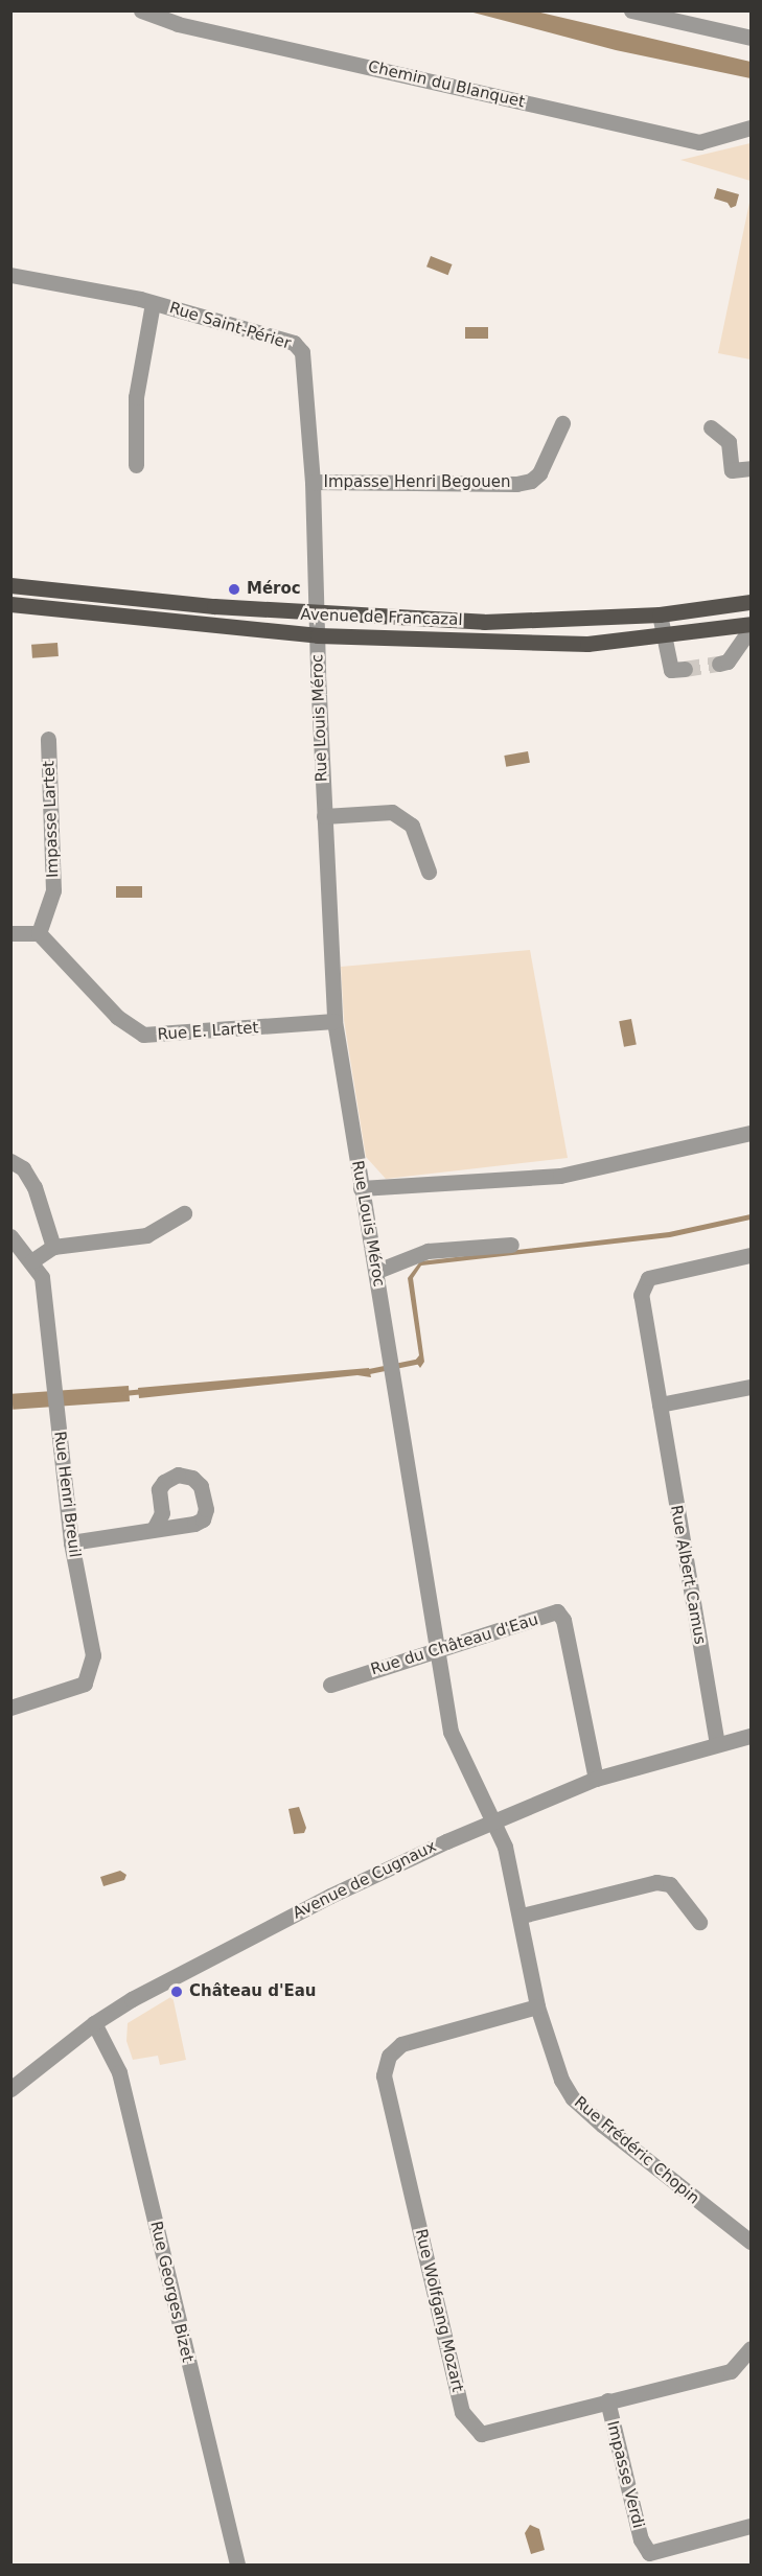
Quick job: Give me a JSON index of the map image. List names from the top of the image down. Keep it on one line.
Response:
{"streets":{"main road":["Avenue de Francazal"],"street":["Chemin du Blanquet","Rue Saint-Périer","Impasse Henri Begouen","Rue Louis Méroc","Impasse Lartet","Rue E. Lartet","Rue Henri Breuil","Rue Albert Camus","Rue du Château d'Eau","Avenue de Cugnaux","Rue Frédéric Chopin","Rue Georges Bizet","Rue Wolfgang Mozart","Impasse Verdi"]},"crossings":[["Rue Saint-Périer","Impasse Henri Begouen"],["Rue Saint-Périer","Avenue de Francazal"],["Rue Saint-Périer","Rue Louis Méroc"],["Avenue de Francazal","Rue Louis Méroc"],["Rue Louis Méroc","Rue E. Lartet"],["Rue Louis Méroc","Rue du Château d'Eau"],["Rue Louis Méroc","Avenue de Cugnaux"],["Rue Louis Méroc","Rue Frédéric Chopin"],["Impasse Lartet","Rue E. Lartet"],["Rue Albert Camus","Avenue de Cugnaux"],["Rue du Château d'Eau","Avenue de Cugnaux"],["Avenue de Cugnaux","Rue Frédéric Chopin"],["Avenue de Cugnaux","Rue Georges Bizet"],["Rue Frédéric Chopin","Rue Wolfgang Mozart"],["Rue Wolfgang Mozart","Impasse Verdi"]],"places":["Méroc","Château d'Eau"]}
